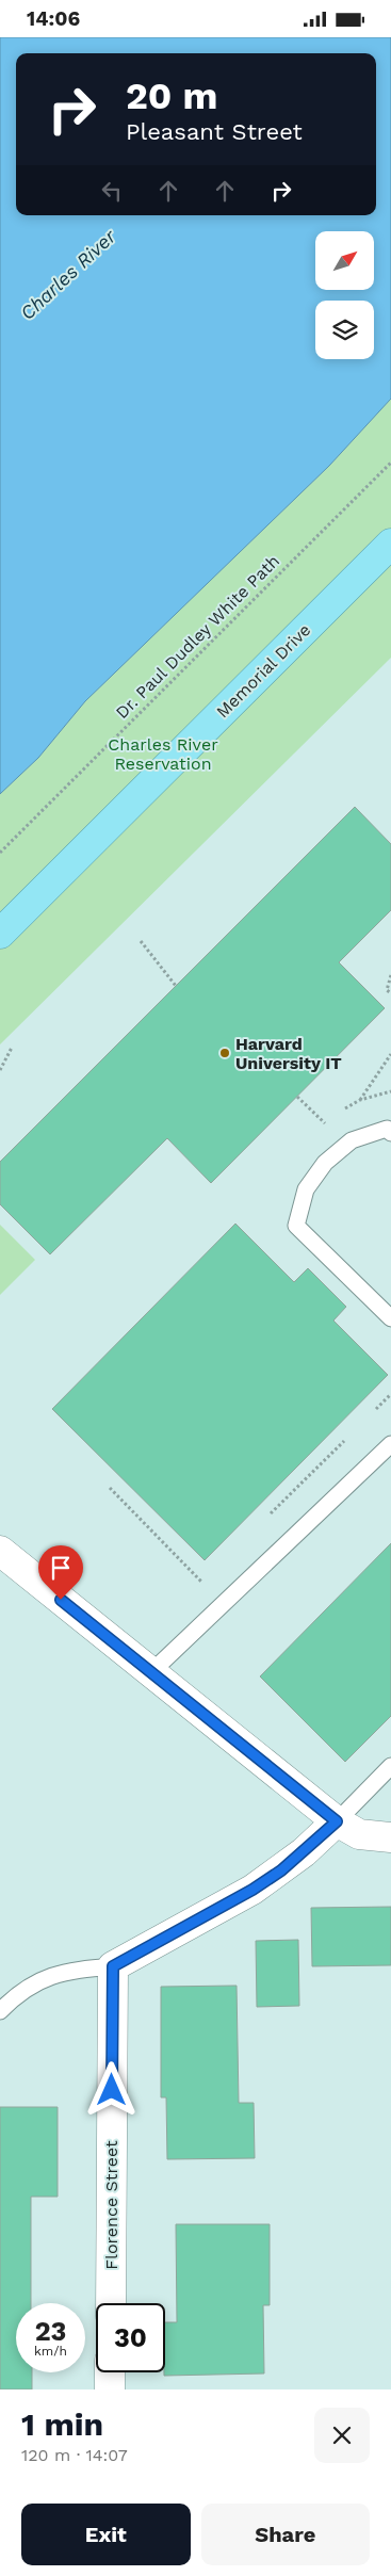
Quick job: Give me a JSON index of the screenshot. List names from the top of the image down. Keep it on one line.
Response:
{"streets":{"highway":["Memorial Drive"],"street":["Florence Street"],"path":["Dr. Paul Dudley White Path"]},"water":["Charles River"],"parks":["Charles River Reservation"],"places":["Harvard University IT"],"north":"top right","page":{"status":"14:06","turn":["20 m","Pleasant Street"],"speed":"23 km/h","limit":"30","heading":["1 min","120 m · 14:07"],"buttons":["Exit","Share"]}}
